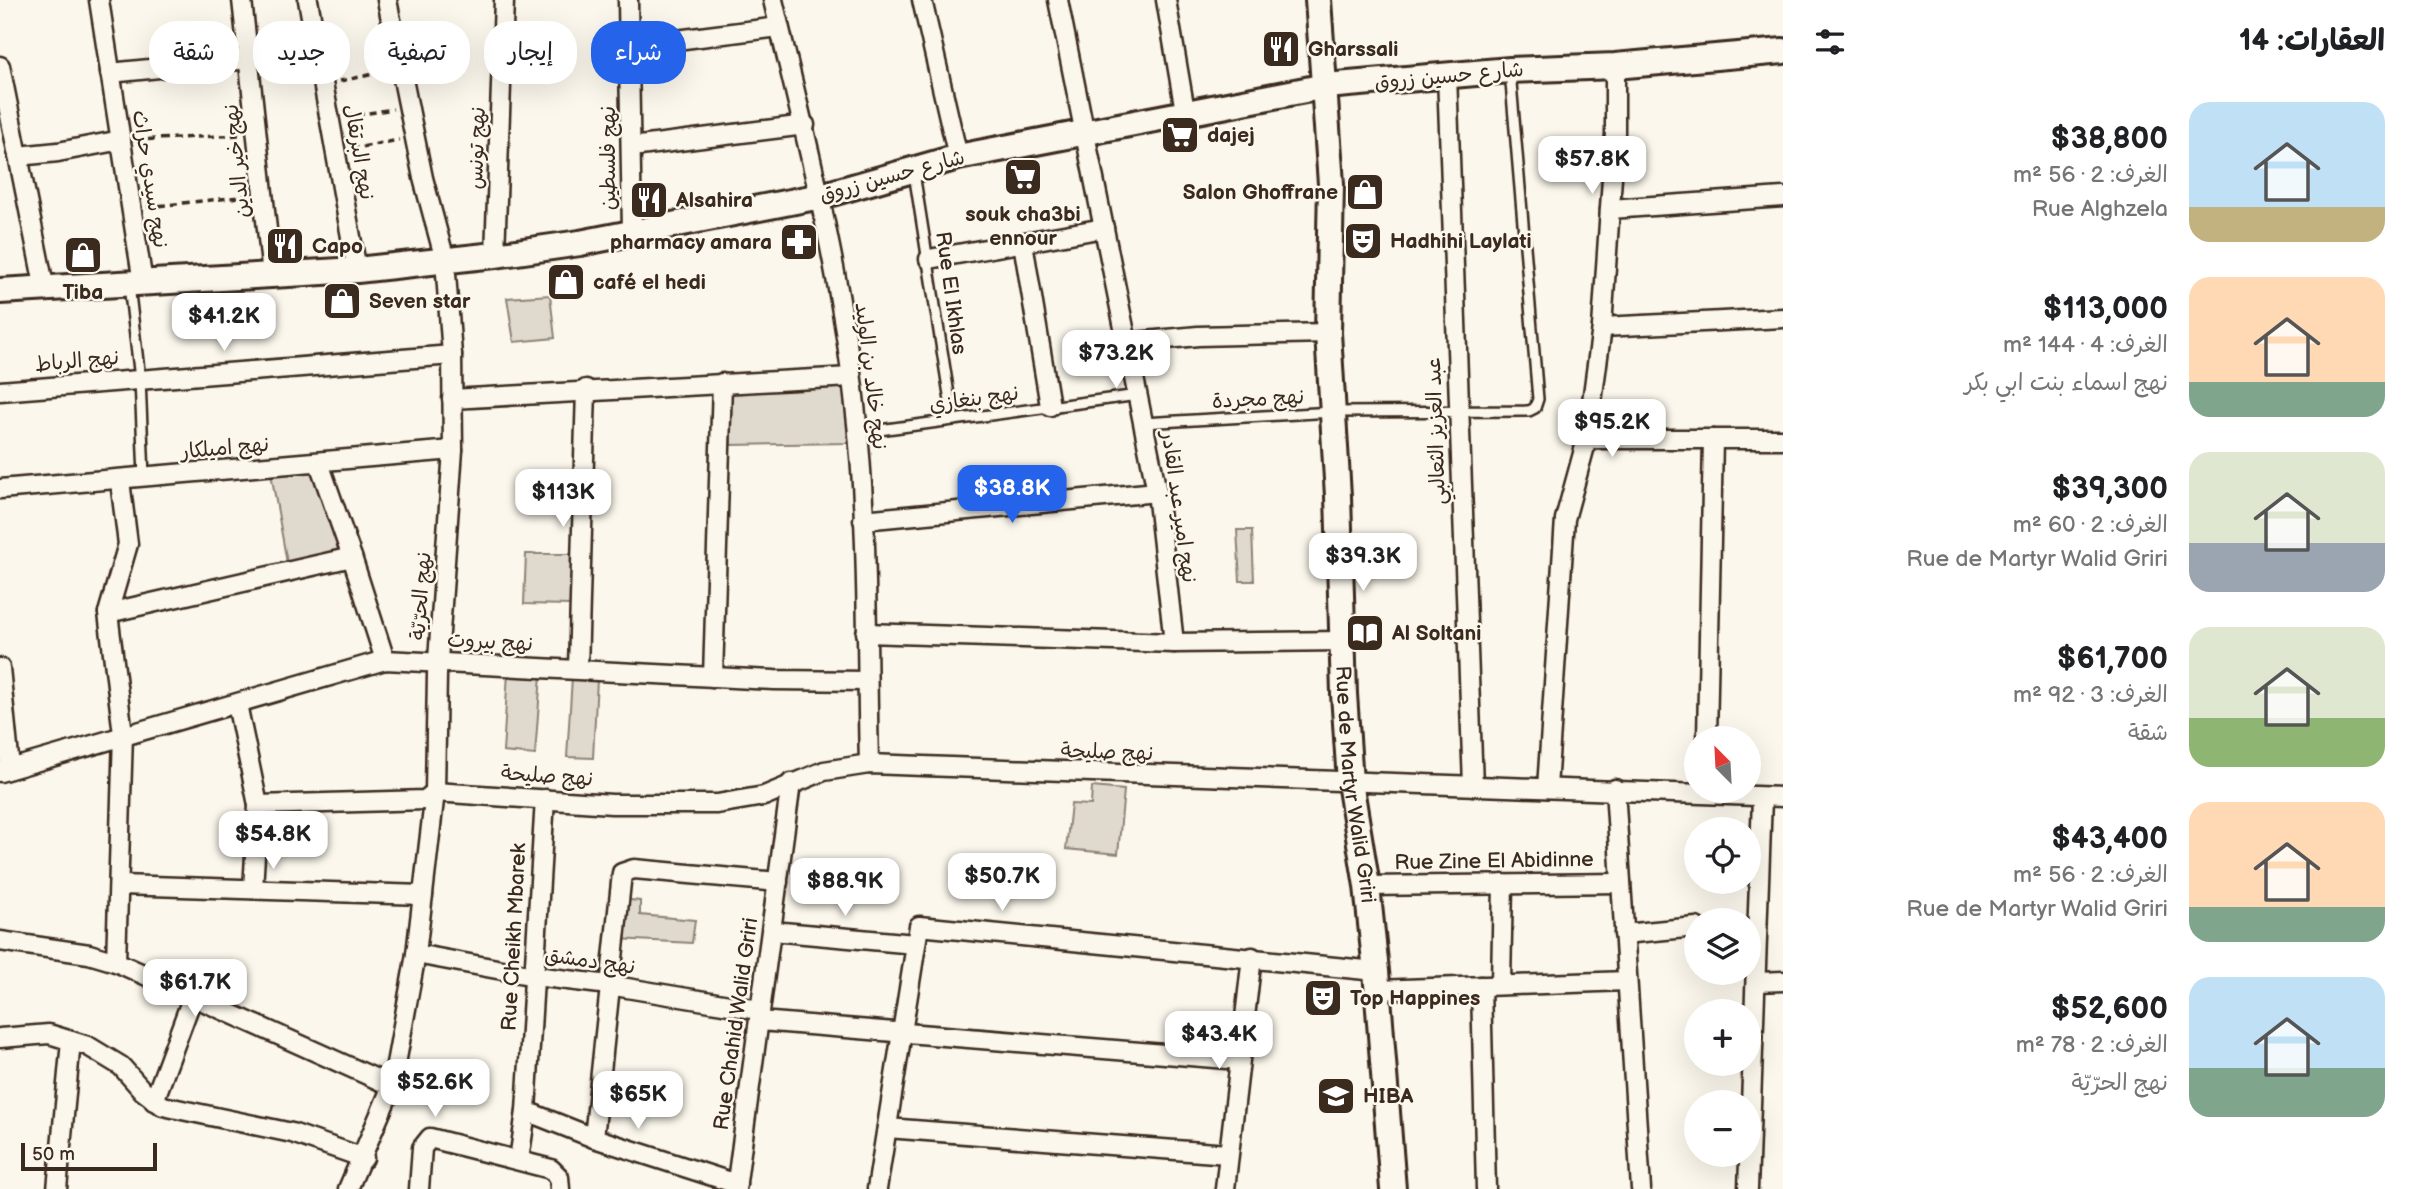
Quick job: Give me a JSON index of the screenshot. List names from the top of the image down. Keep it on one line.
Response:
{"streets":{"street":["شارع حسين زروق","نهج تونس","نهج البرتقال","نهج فلسطين","نهج خير الدين","نهج سيدي حراث","نهج الرباط","نهج خالد بن الوليد","عبد العزيز الثعالبي","نهج اميلكار","نهج امير عبد القادر","نهج الحرّيّة","نهج بيروت","نهج صليحة","Rue de Martyr Walid Griri","Rue Zine El Abidinne","Rue Cheikh Mbarek","نهج دمشق","Rue Chahid Walid Griri"],"lane":["Rue El Ikhlas","نهج بنغازي","نهج مجردة"]},"crossings":[["شارع حسين زروق","نهج تونس"],["شارع حسين زروق","نهج البرتقال"],["شارع حسين زروق","نهج فلسطين"],["شارع حسين زروق","نهج خير الدين"],["شارع حسين زروق","نهج سيدي حراث"],["شارع حسين زروق","Rue El Ikhlas"],["شارع حسين زروق","نهج خالد بن الوليد"],["شارع حسين زروق","نهج مجردة"],["شارع حسين زروق","عبد العزيز الثعالبي"],["شارع حسين زروق","نهج امير عبد القادر"],["شارع حسين زروق","نهج الحرّيّة"],["شارع حسين زروق","Rue de Martyr Walid Griri"],["Rue El Ikhlas","نهج بنغازي"],["نهج الرباط","نهج الحرّيّة"],["نهج خالد بن الوليد","نهج بنغازي"],["نهج خالد بن الوليد","نهج بيروت"],["نهج خالد بن الوليد","نهج صليحة"],["نهج بنغازي","نهج امير عبد القادر"],["نهج مجردة","عبد العزيز الثعالبي"],["نهج مجردة","نهج امير عبد القادر"],["نهج مجردة","Rue de Martyr Walid Griri"],["عبد العزيز الثعالبي","نهج صليحة"],["نهج اميلكار","نهج الحرّيّة"],["نهج الحرّيّة","نهج بيروت"],["نهج الحرّيّة","نهج صليحة"],["نهج الحرّيّة","نهج دمشق"],["نهج صليحة","Rue de Martyr Walid Griri"],["نهج صليحة","Rue Cheikh Mbarek"],["نهج صليحة","Rue Chahid Walid Griri"],["Rue de Martyr Walid Griri","Rue Zine El Abidinne"],["Rue Cheikh Mbarek","نهج دمشق"],["نهج دمشق","Rue Chahid Walid Griri"]],"places":{"restaurant":["Gharssali","Alsahira","Capo"],"supermarket":["dajej","souk cha3bi ennour"],"shop":["Salon Ghoffrane","Tiba","café el hedi","Seven star"],"theatre":["Hadhihi Laylati","Top Happines"],"pharmacy":["pharmacy amara"],"library":["Al Soltani"],"school or university":["HIBA"]},"scale_bar":"50 m","north":"top left","page":{"heading":"العقارات: 14","chip":["شراء","إيجار","تصفية","جديد","شقة"],"list":[{"name":"$38,800","note":"الغرف: 2 · 56 m² · Rue Alghzela"},{"name":"$113,000","note":"الغرف: 4 · 144 m² · نهج اسماء بنت ابي بكر"},{"name":"$39,300","note":"الغرف: 2 · 60 m² · Rue de Martyr Walid Griri"},{"name":"$61,700","note":"الغرف: 3 · 92 m² · شقة"},{"name":"$43,400","note":"الغرف: 2 · 56 m² · Rue de Martyr Walid Griri"},{"name":"$52,600","note":"الغرف: 2 · 78 m² · نهج الحرّيّة"}],"price":["$57.8K","$41.2K","$73.2K","$95.2K","$38.8K","$113K","$39.3K","$54.8K","$50.7K","$88.9K","$61.7K","$43.4K","$52.6K","$65K"],"map_buttons":["+","−"],"scale":"50 m"}}
